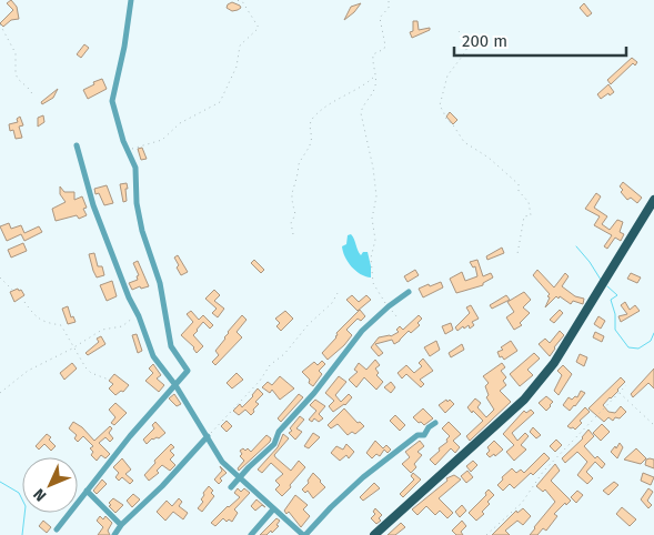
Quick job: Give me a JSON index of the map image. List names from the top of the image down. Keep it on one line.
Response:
{"scale_bar":"200 m","north":"bottom left"}
